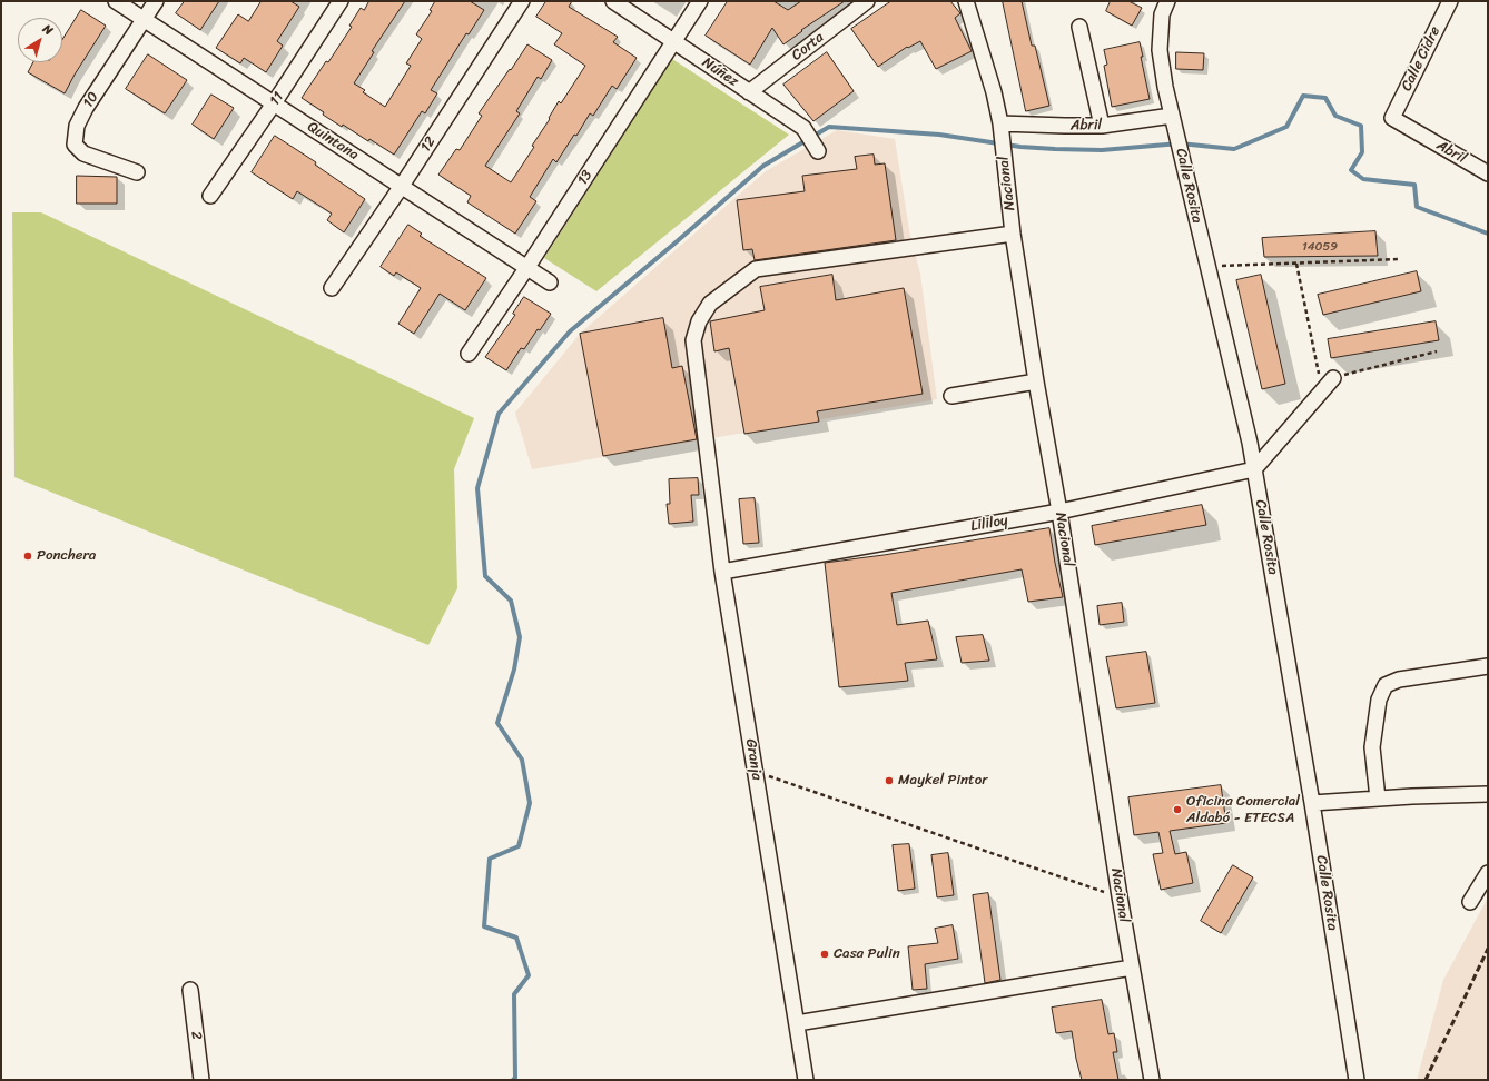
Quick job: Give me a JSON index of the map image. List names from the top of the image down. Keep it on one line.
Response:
{"streets":{"street":["Corta","Calle Cidre","Núñez","11","10","Abril","Quintana","12","13","Nacional","Calle Rosita","Lililoy","Granja","2"]},"crossings":[["Corta","Núñez"],["Calle Cidre","Abril"],["Núñez","13"],["11","Quintana"],["10","Quintana"],["Abril","Nacional"],["Abril","Calle Rosita"],["Quintana","12"],["Quintana","13"],["Nacional","Lililoy"],["Nacional","Granja"],["Calle Rosita","Lililoy"],["Lililoy","Granja"]],"places":["Ponchera","Maykel Pintor","Oficina Comercial Aldabó - ETECSA","Casa Pulin"],"house_numbers":["14059"],"north":"top right"}
